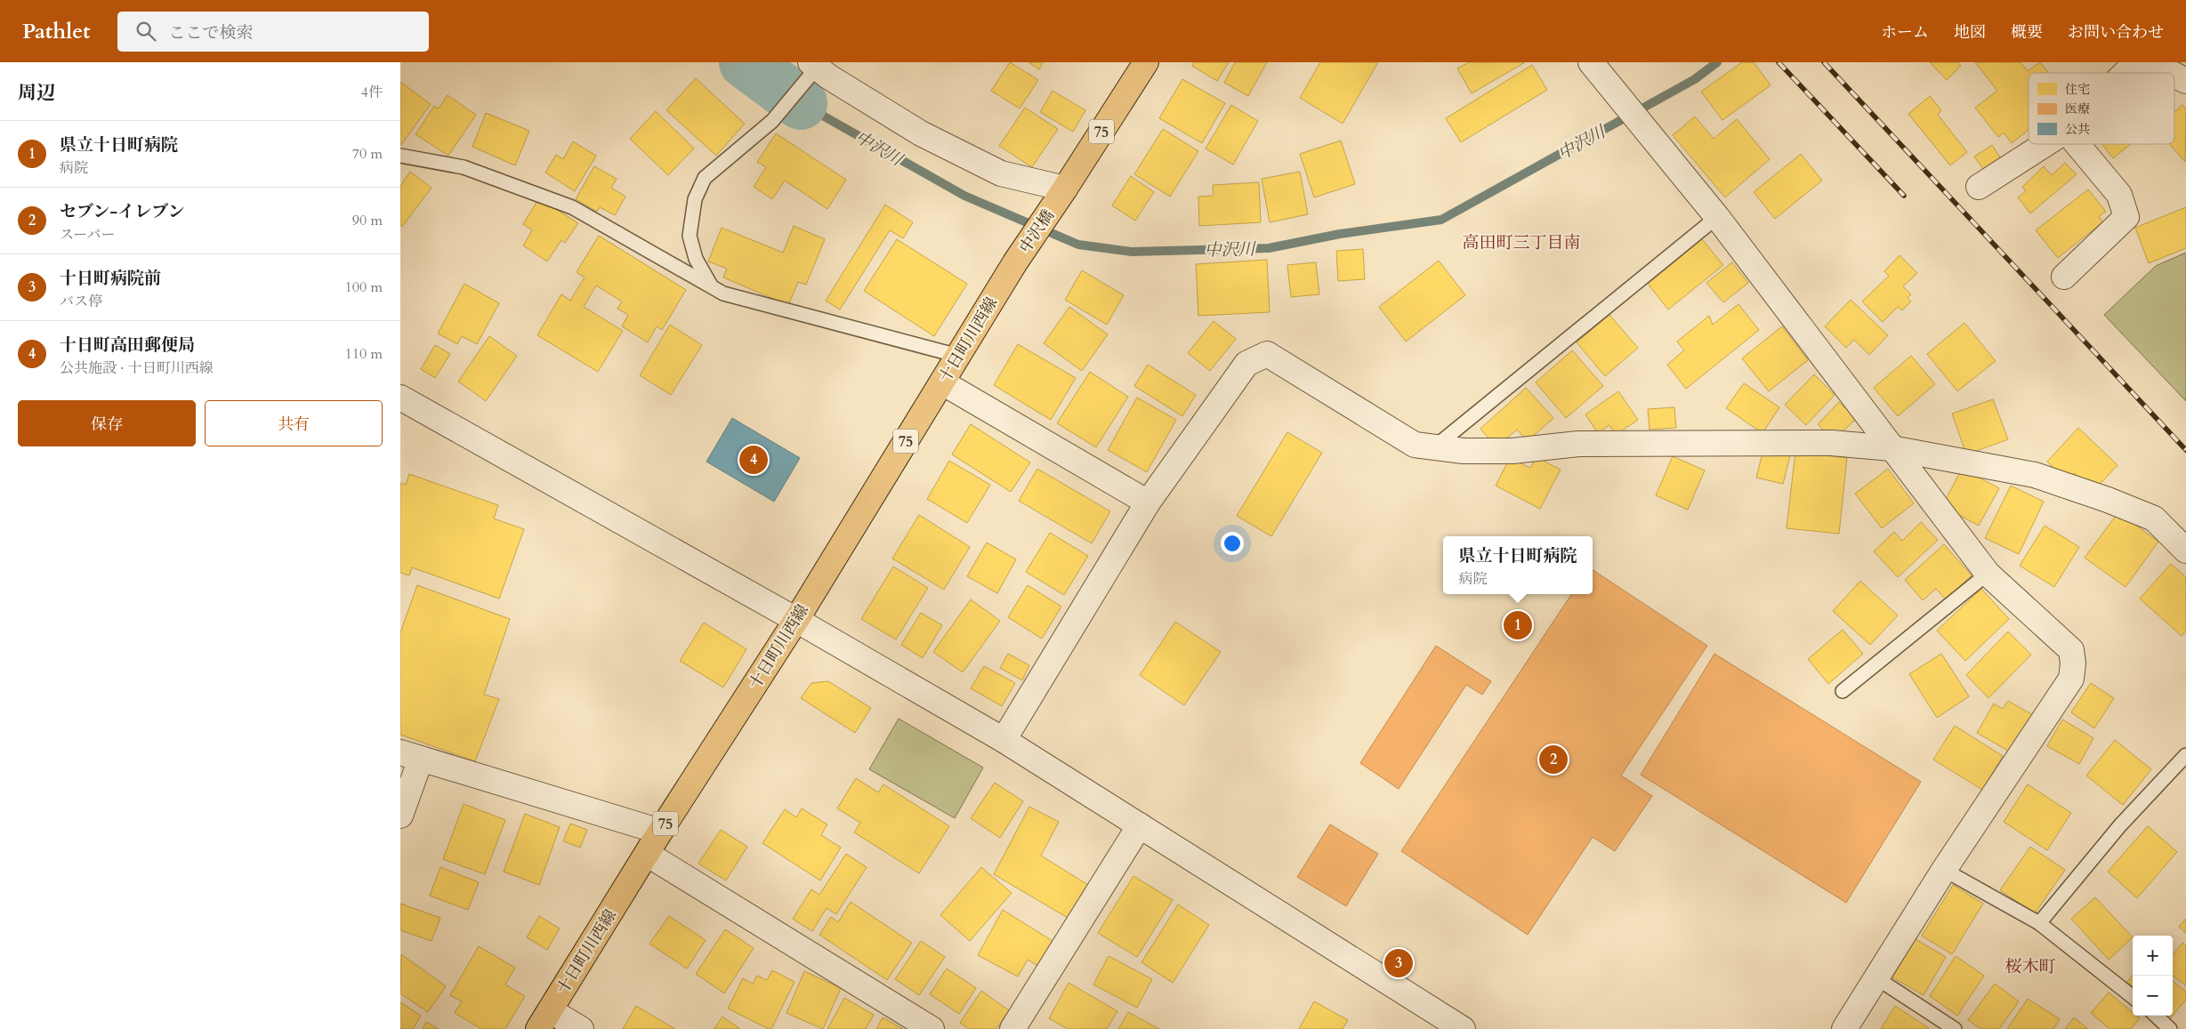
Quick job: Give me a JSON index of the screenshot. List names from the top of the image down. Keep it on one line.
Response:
{"streets":{"main road":["75","中沢橋","十日町川西線"]},"crossings":[["75","中沢橋"],["中沢橋","十日町川西線"]],"districts":["高田町三丁目南","桜木町"],"water":["中沢川"],"legend":["住宅","医療","公共"],"page":{"header":"Pathlet","search":"ここで検索","nav":["ホーム","地図","概要","お問い合わせ"],"heading":["周辺","4件"],"list":[{"mark":"1","name":"県立十日町病院","note":"病院","value":"70 m"},{"mark":"2","name":"セブン-イレブン","note":"スーパー","value":"90 m"},{"mark":"3","name":"十日町病院前","note":"バス停","value":"100 m"},{"mark":"4","name":"十日町高田郵便局","note":"公共施設 · 十日町川西線","value":"110 m"}],"buttons":["保存","共有"],"pins":["4","1","2","3"],"popup":["県立十日町病院","病院"],"map_buttons":["+","−"]}}
